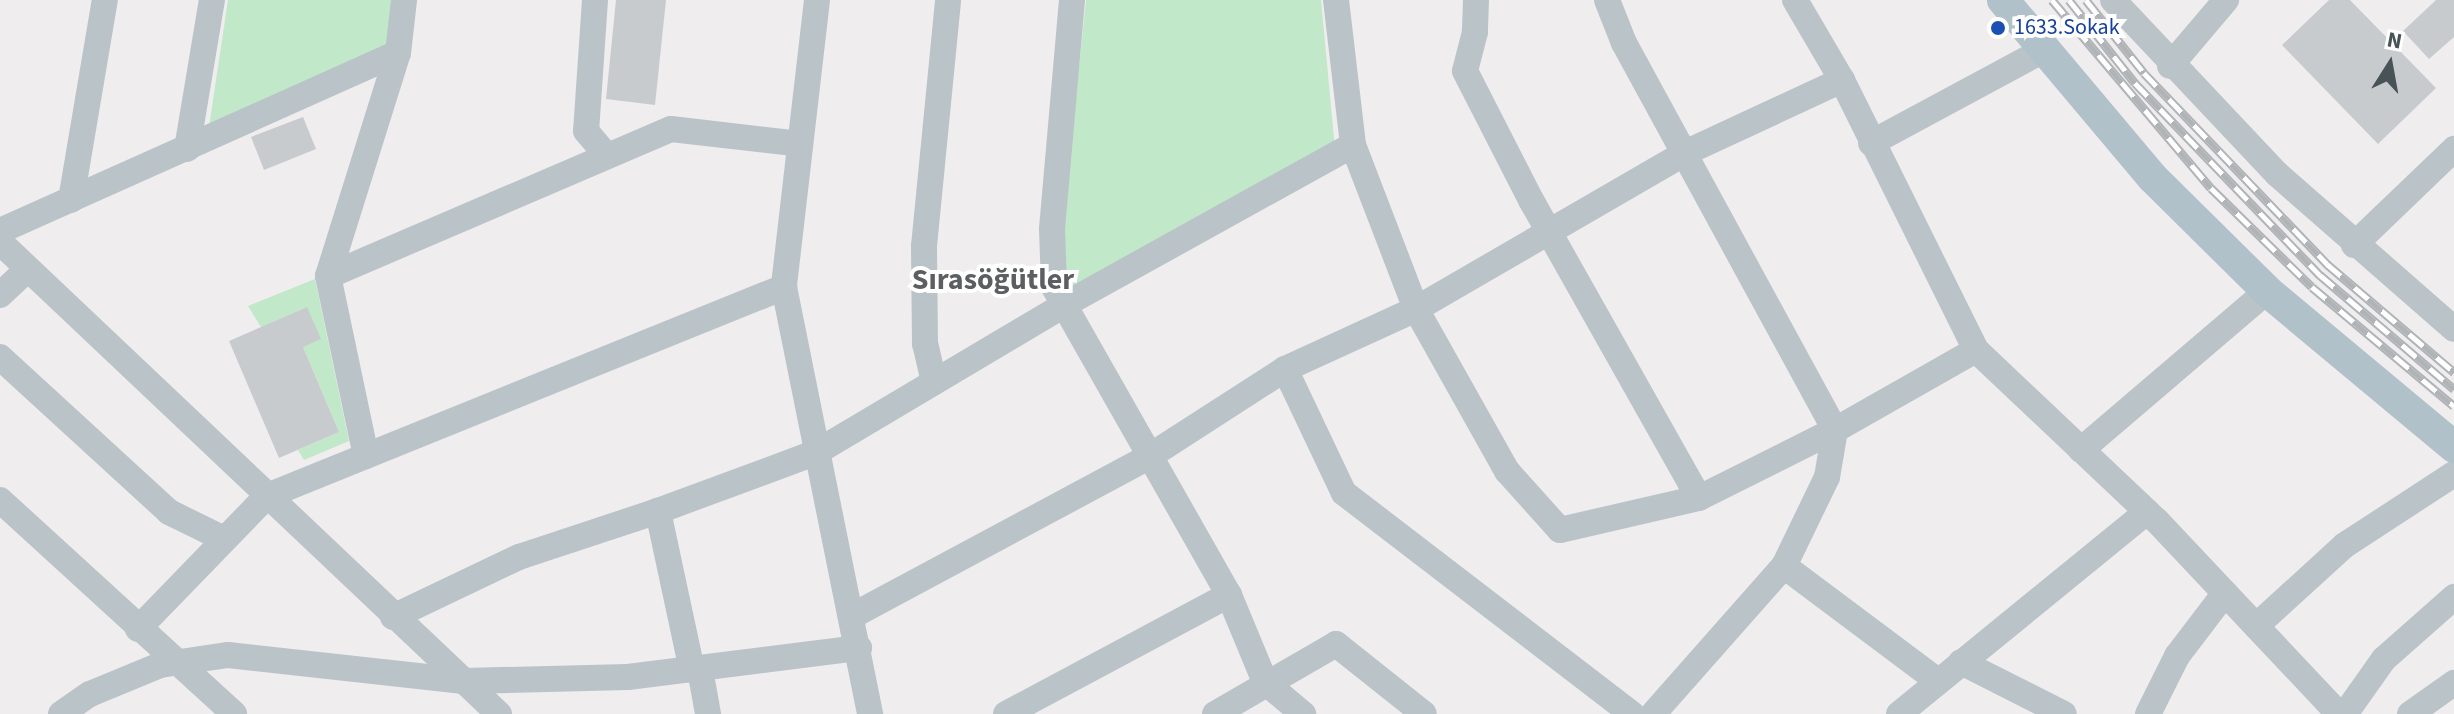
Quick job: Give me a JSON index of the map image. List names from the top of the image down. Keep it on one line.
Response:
{"districts":["Sırasöğütler"],"places":["1633.Sokak"],"north":"top"}
